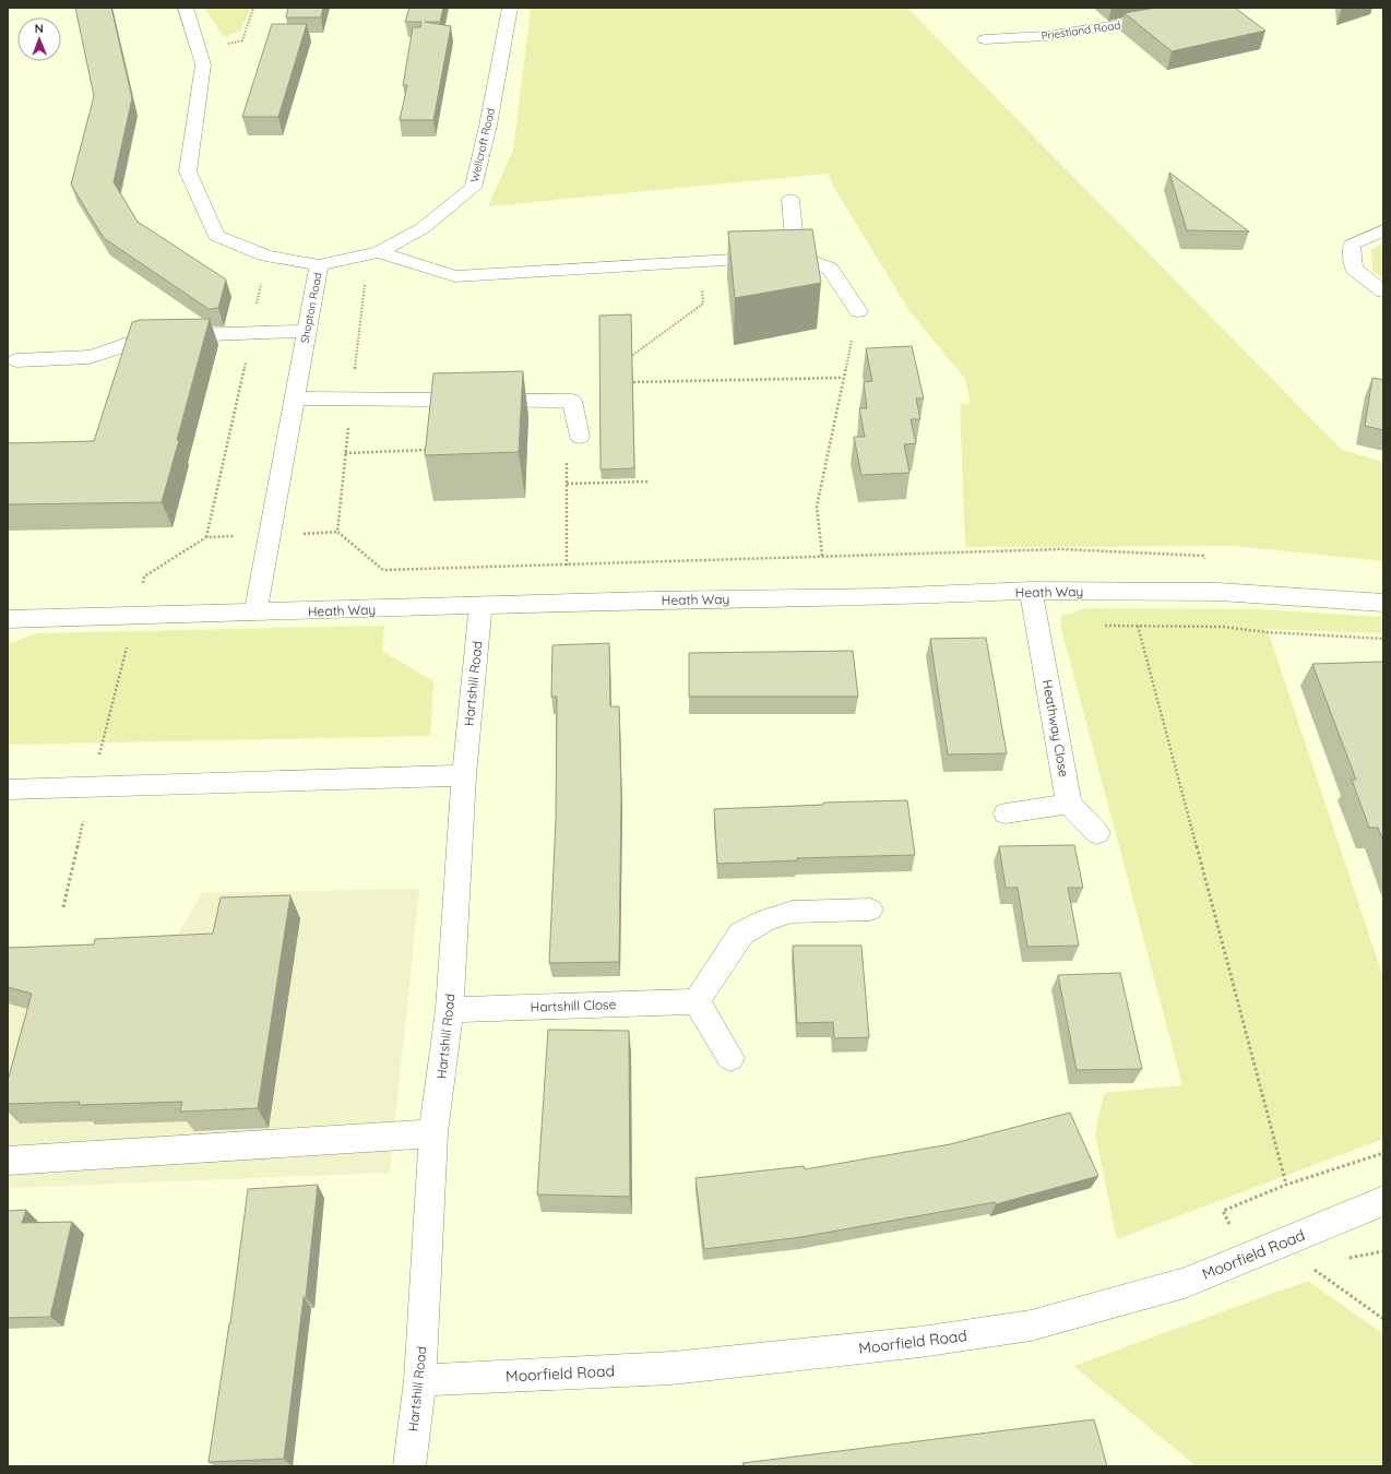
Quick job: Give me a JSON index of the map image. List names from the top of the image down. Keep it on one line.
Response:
{"streets":{"street":["Priestland Road","Wellcroft Road","Shopton Road","Heath Way","Hartshill Road","Heathway Close","Hartshill Close","Moorfield Road"]},"crossings":[["Wellcroft Road","Shopton Road"],["Shopton Road","Heath Way"],["Heath Way","Hartshill Road"],["Heath Way","Heathway Close"],["Hartshill Road","Hartshill Close"],["Hartshill Road","Moorfield Road"]],"north":"top"}
